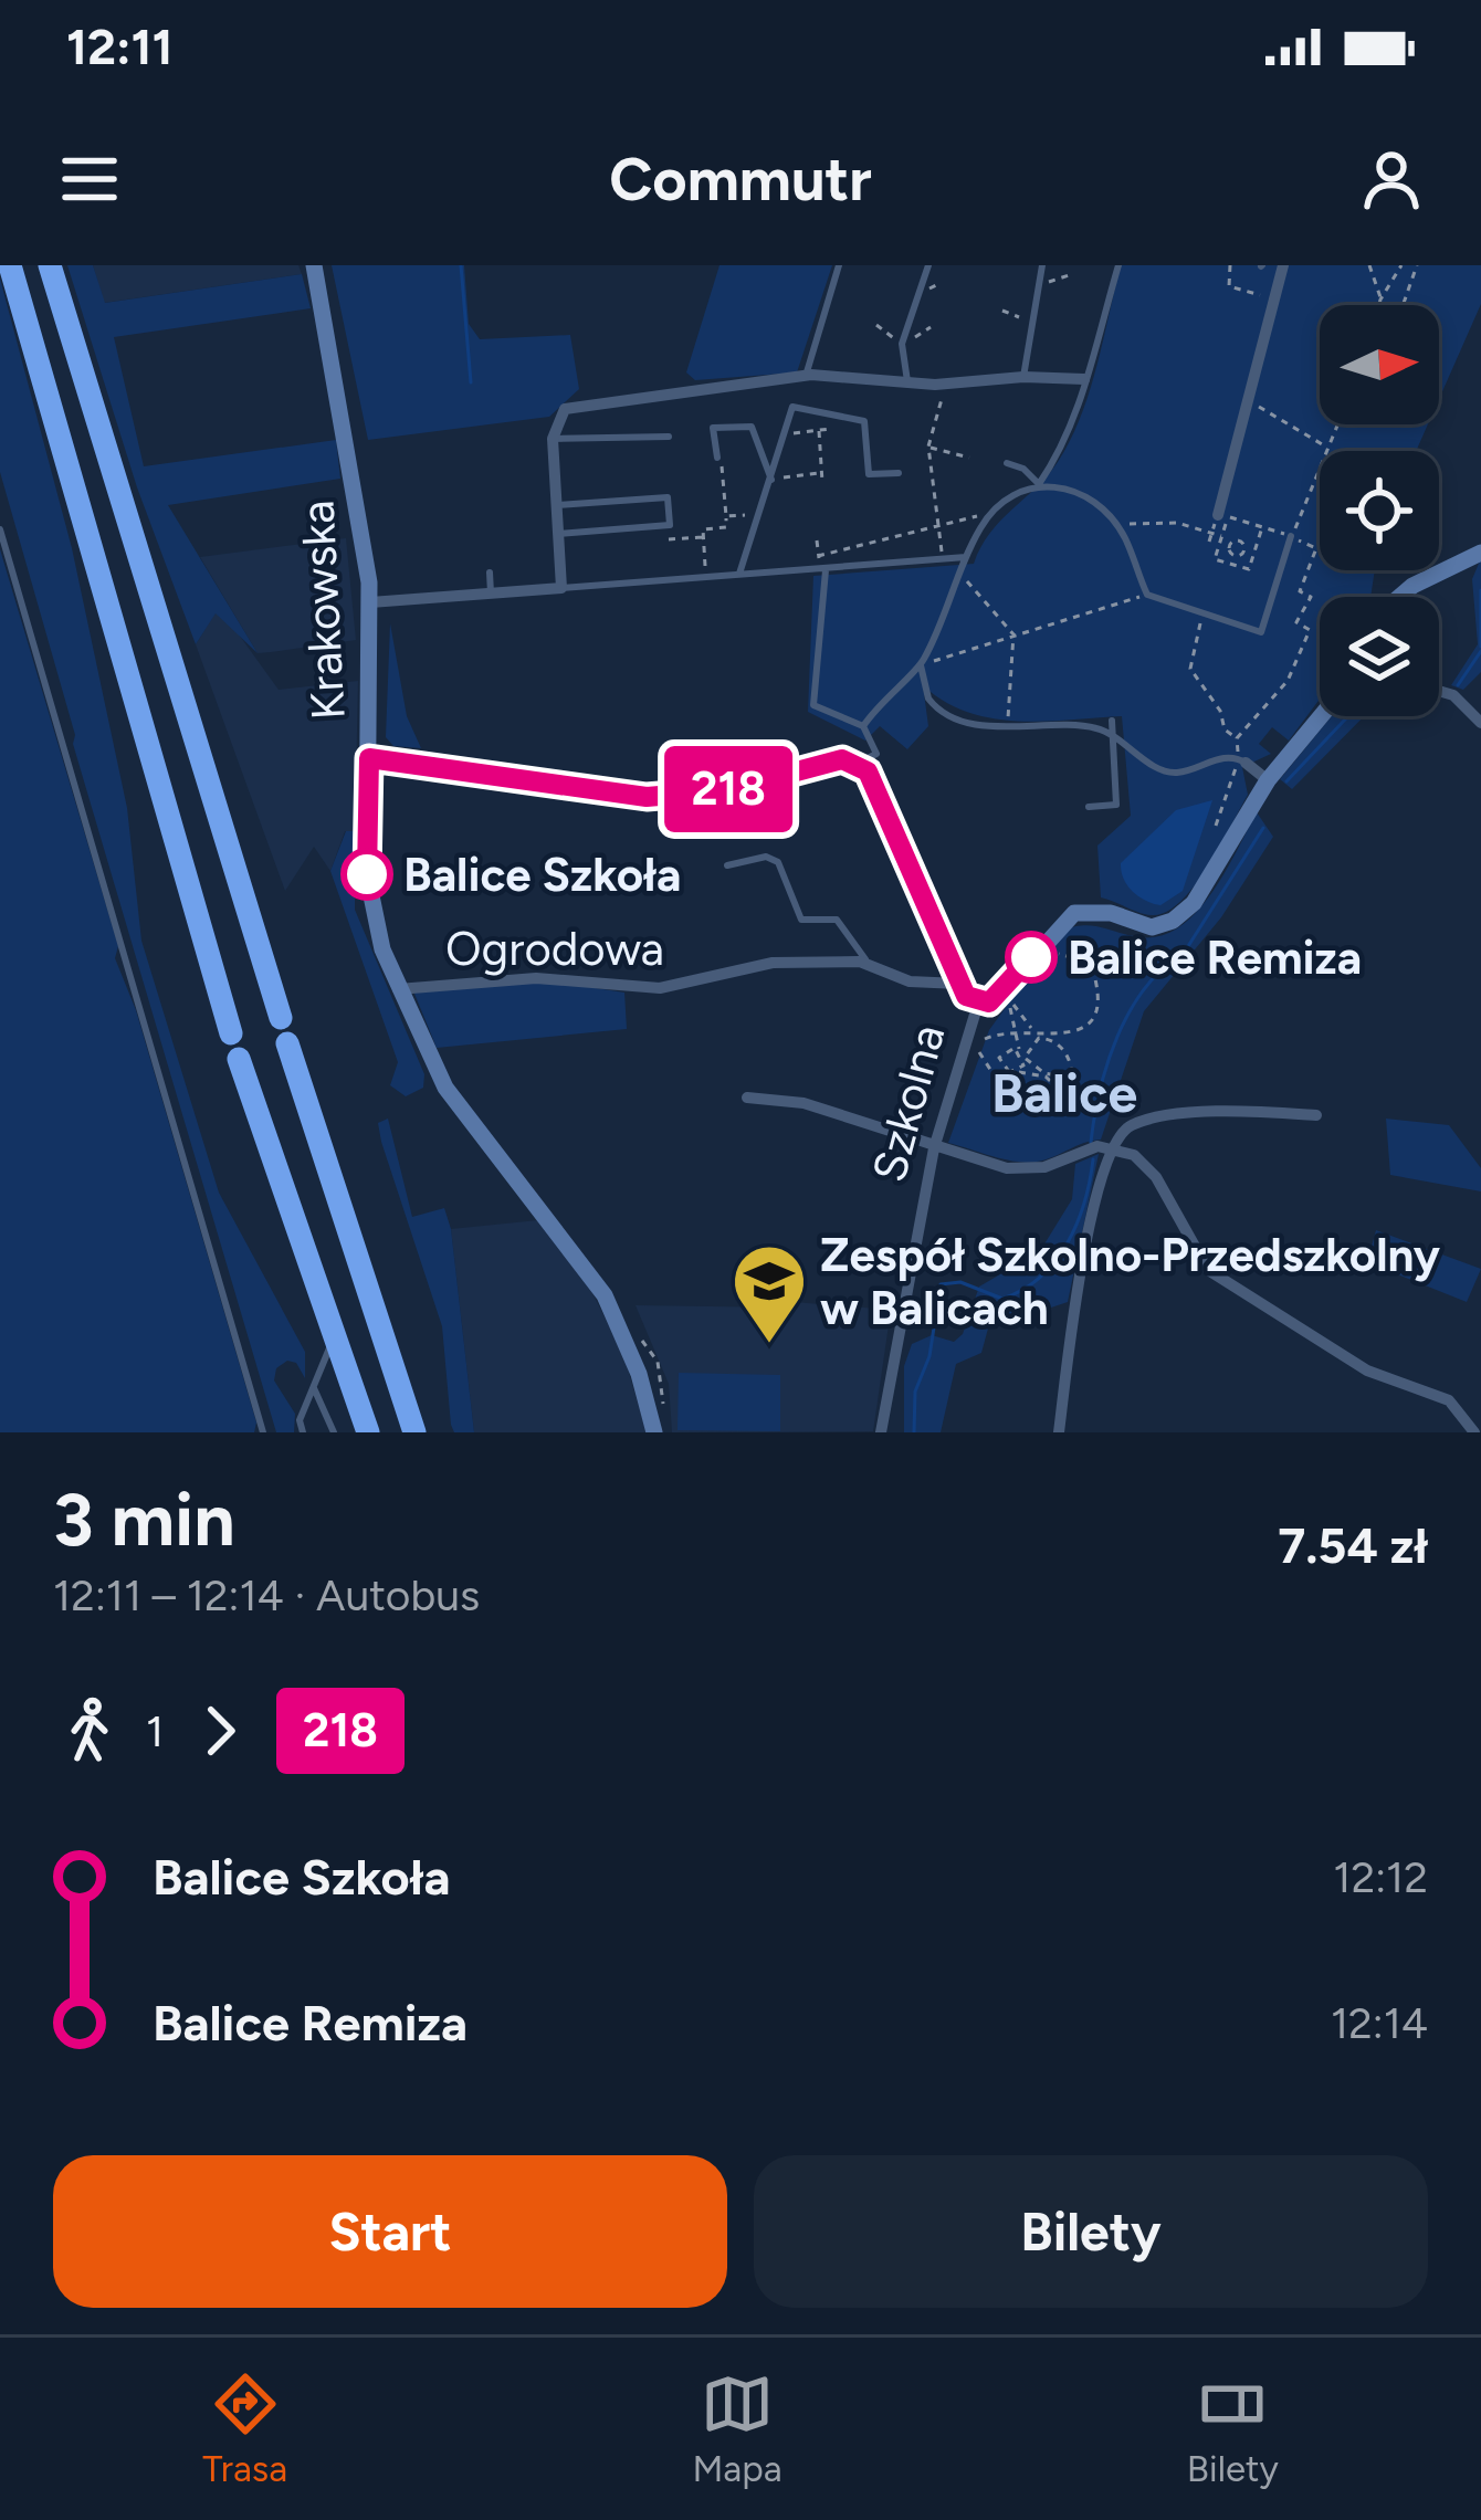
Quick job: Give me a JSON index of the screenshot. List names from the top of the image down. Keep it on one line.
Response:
{"streets":{"street":["Krakowska","Ogrodowa","Szkolna"]},"crossings":[["Krakowska","Ogrodowa"],["Ogrodowa","Szkolna"]],"districts":["Balice"],"places":{"other":["Balice Szkoła","Balice Remiza"],"school or university":["Zespół Szkolno-Przedszkolny w Balicach"]},"lines":["bus line 218"],"north":"right","page":{"status":"12:11","header":"Commutr","on_map":"218","heading":["3 min","12:11 – 12:14 · Autobus","7.54 zł"],"legs":["1","218"],"list":[{"name":"Balice Szkoła","value":"12:12"},{"name":"Balice Remiza","value":"12:14"}],"buttons":["Start","Bilety"],"tabs":["Trasa","Mapa","Bilety"]}}
